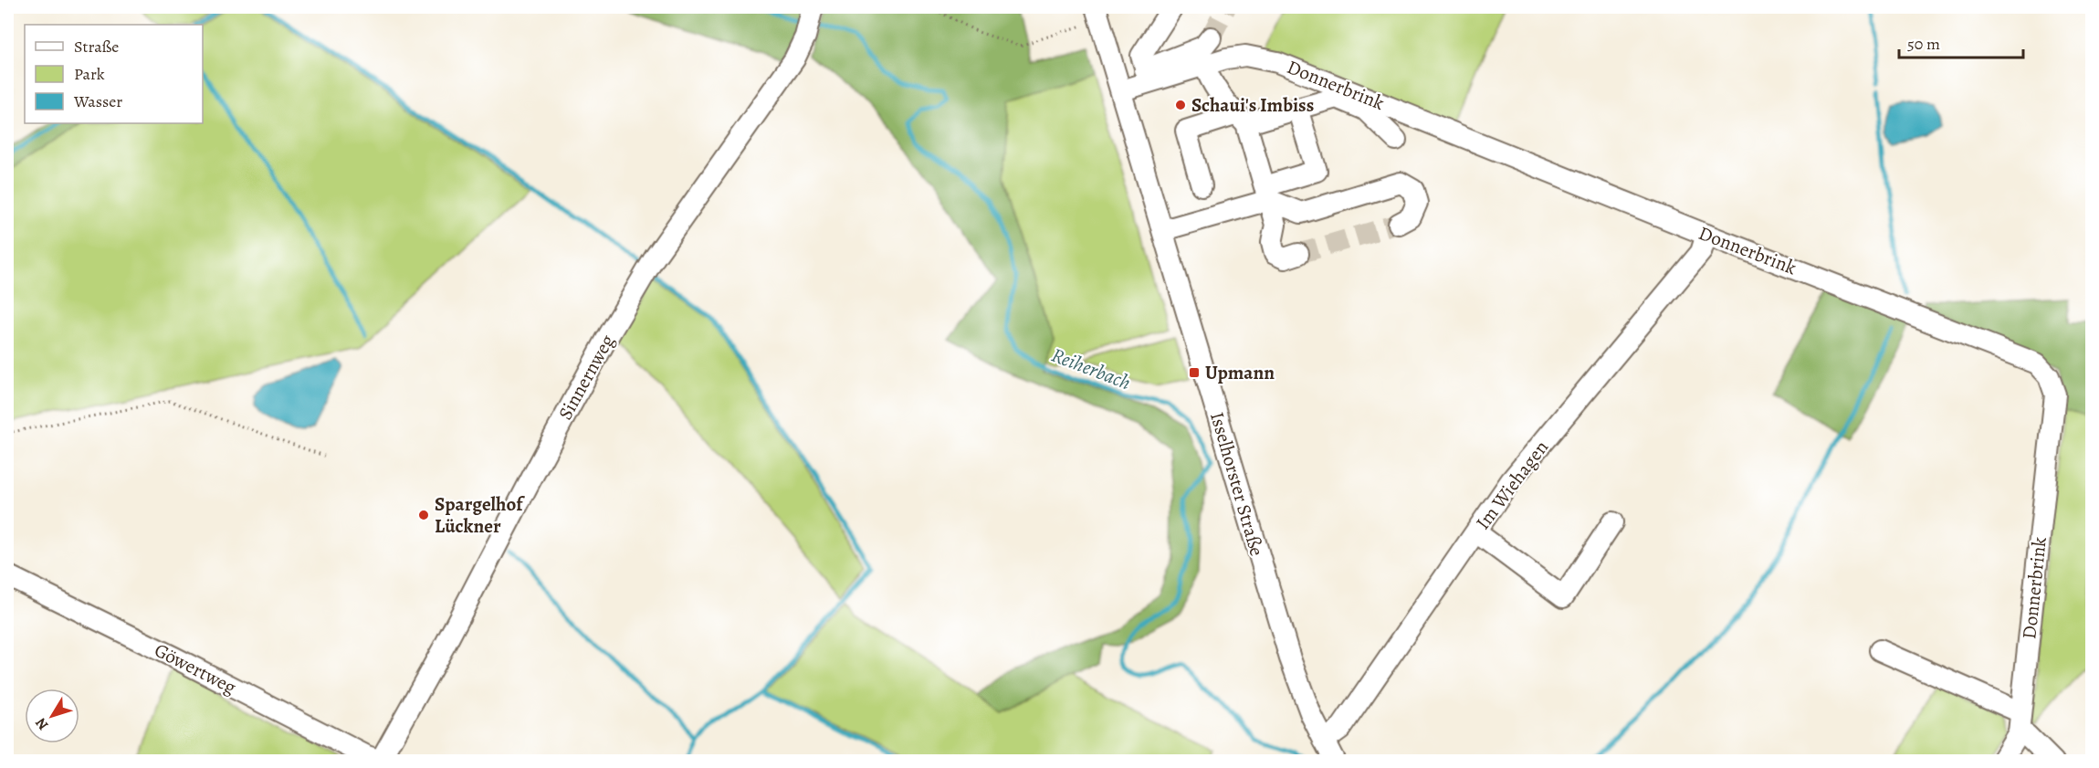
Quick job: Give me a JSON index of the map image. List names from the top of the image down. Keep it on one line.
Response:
{"streets":{"street":["Donnerbrink","Sinnernweg","Isselhorster Straße","Im Wiehagen","Göwertweg"]},"crossings":[["Donnerbrink","Isselhorster Straße"],["Donnerbrink","Im Wiehagen"],["Sinnernweg","Göwertweg"],["Isselhorster Straße","Im Wiehagen"]],"water":["Reiherbach"],"places":{"other":["Schaui's Imbiss","Spargelhof Lückner"],"transit":["Upmann"]},"legend":["Straße","Park","Wasser"],"scale_bar":"50 m","north":"bottom left"}
